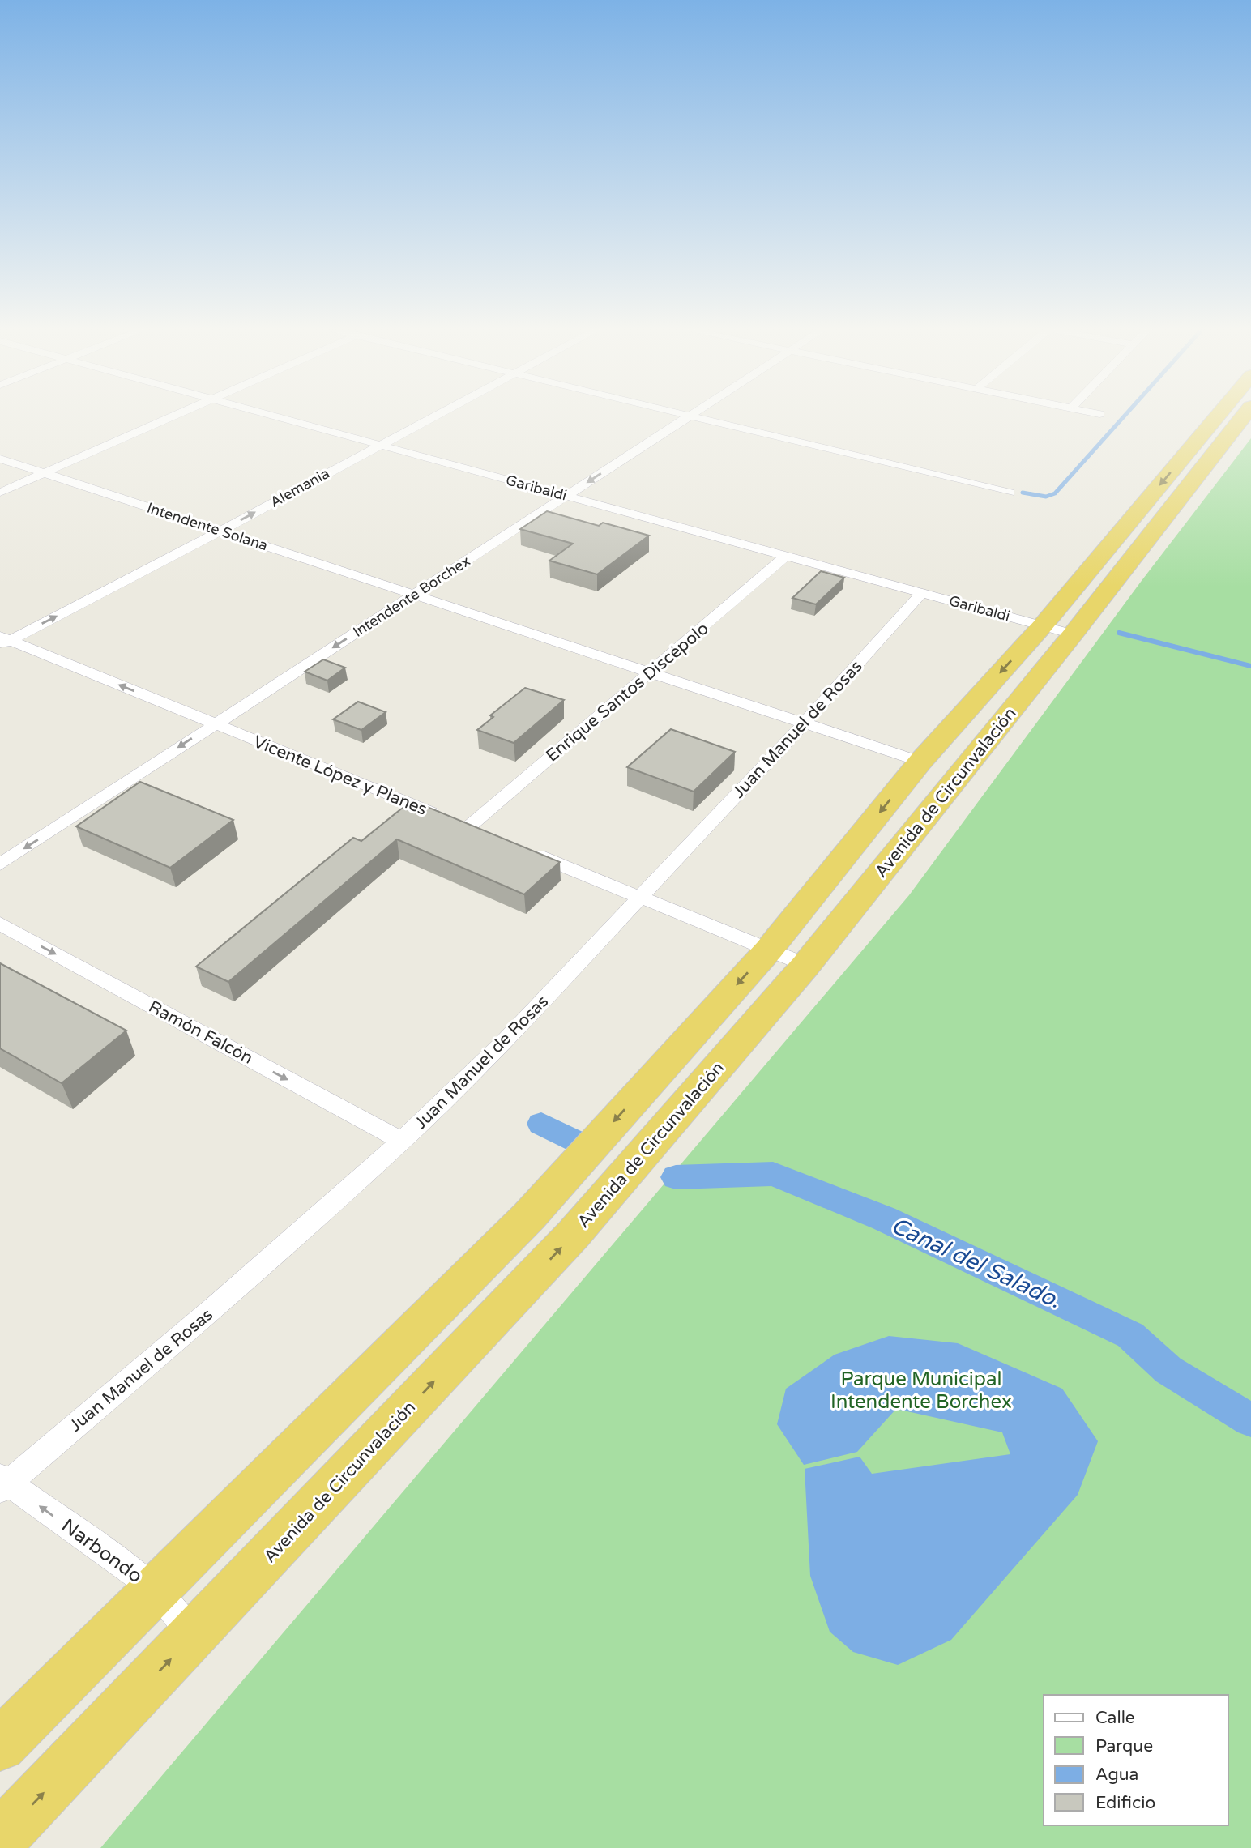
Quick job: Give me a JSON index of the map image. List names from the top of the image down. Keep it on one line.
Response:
{"streets":{"highway":["Avenida de Circunvalación"],"street":["Alemania","Garibaldi","Intendente Solana","Intendente Borchex","Enrique Santos Discépolo","Juan Manuel de Rosas","Vicente López y Planes","Ramón Falcón","Narbondo"]},"crossings":[["Alemania","Garibaldi"],["Alemania","Intendente Solana"],["Alemania","Vicente López y Planes"],["Garibaldi","Intendente Borchex"],["Garibaldi","Enrique Santos Discépolo"],["Garibaldi","Juan Manuel de Rosas"],["Garibaldi","Avenida de Circunvalación"],["Intendente Solana","Intendente Borchex"],["Intendente Solana","Enrique Santos Discépolo"],["Intendente Solana","Juan Manuel de Rosas"],["Intendente Solana","Avenida de Circunvalación"],["Intendente Borchex","Vicente López y Planes"],["Enrique Santos Discépolo","Vicente López y Planes"],["Juan Manuel de Rosas","Ramón Falcón"],["Juan Manuel de Rosas","Narbondo"],["Avenida de Circunvalación","Narbondo"]],"one_way":["Intendente Borchex","Vicente López y Planes","Ramón Falcón","Narbondo"],"water":["Canal del Salado."],"parks":["Parque Municipal Intendente Borchex"],"legend":["Calle","Parque","Agua","Edificio"]}
